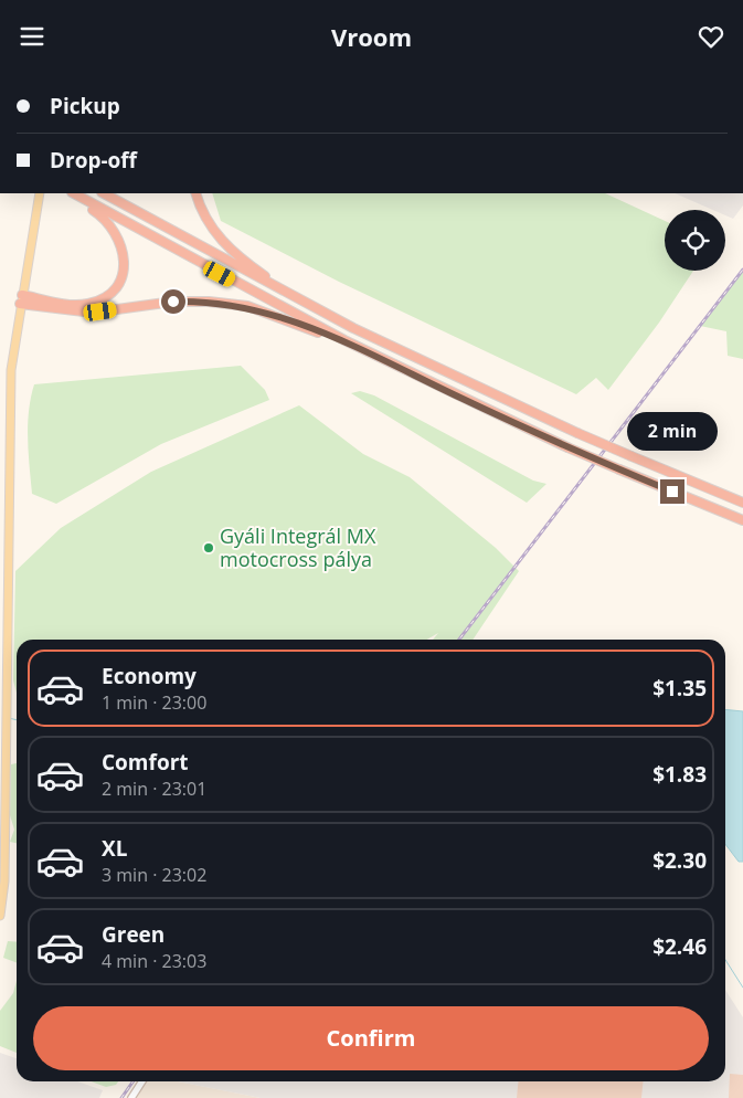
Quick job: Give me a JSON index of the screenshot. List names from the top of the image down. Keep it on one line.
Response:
{"places":["Gyáli Integrál MX motocross pálya"],"page":{"header":"Vroom","banner":["Pickup","Drop-off"],"bubble":"2 min","list":[{"name":"Economy","note":"1 min · 23:00","value":"$1.35"},{"name":"Comfort","note":"2 min · 23:01","value":"$1.83"},{"name":"XL","note":"3 min · 23:02","value":"$2.30"},{"name":"Green","note":"4 min · 23:03","value":"$2.46"}],"buttons":"Confirm"}}
